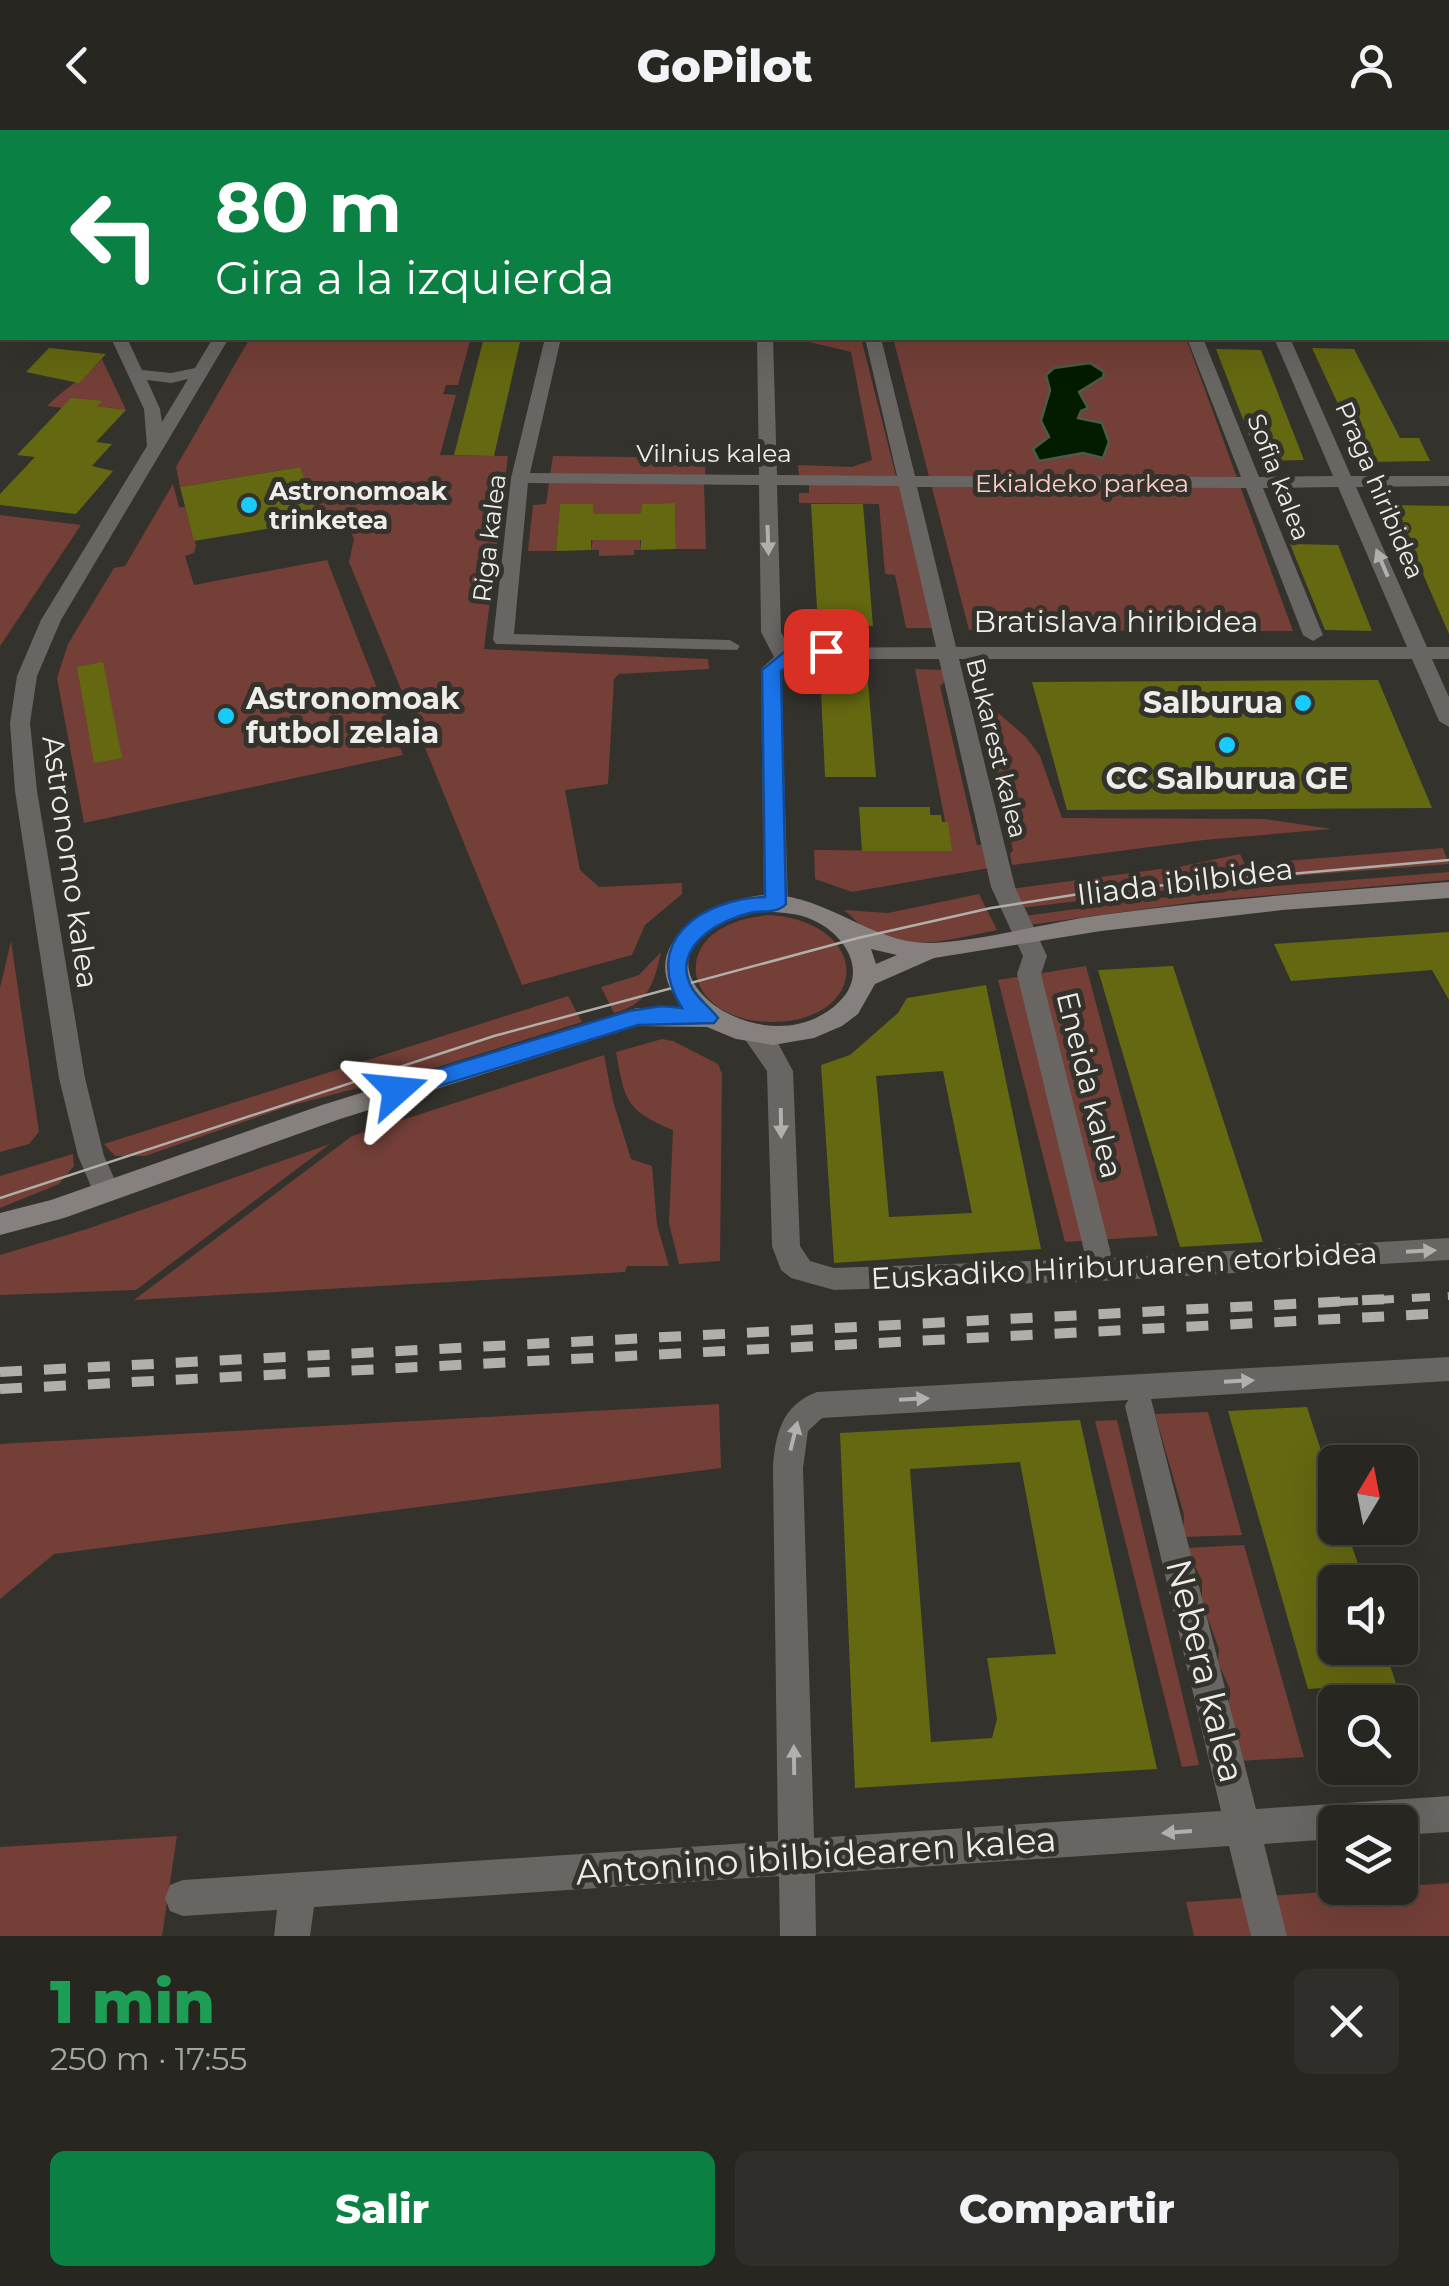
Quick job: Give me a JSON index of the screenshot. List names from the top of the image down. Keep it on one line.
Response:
{"streets":{"main road":["Iliada ibilbidea"],"street":["Vilnius kalea","Sofia kalea","Praga hiribidea","Riga kalea","Bratislava hiribidea","Bukarest kalea","Astronomo kalea","Eneida kalea","Euskadiko Hiriburuaren etorbidea","Nebera kalea","Antonino ibilbidearen kalea"]},"crossings":[["Vilnius kalea","Sofia kalea"],["Vilnius kalea","Praga hiribidea"],["Vilnius kalea","Riga kalea"],["Vilnius kalea","Bukarest kalea"],["Praga hiribidea","Bratislava hiribidea"],["Bratislava hiribidea","Bukarest kalea"],["Bukarest kalea","Iliada ibilbidea"],["Bukarest kalea","Eneida kalea"],["Iliada ibilbidea","Eneida kalea"],["Iliada ibilbidea","Euskadiko Hiriburuaren etorbidea"],["Nebera kalea","Antonino ibilbidearen kalea"]],"one_way":["Praga hiribidea","Euskadiko Hiriburuaren etorbidea","Antonino ibilbidearen kalea"],"parks":["Ekialdeko parkea"],"places":["Astronomoak trinketea","Salburua","Astronomoak futbol zelaia","CC Salburua GE"],"north":"top","page":{"header":"GoPilot","turn":["80 m","Gira a la izquierda"],"heading":["1 min","250 m · 17:55"],"buttons":["Salir","Compartir"]}}
